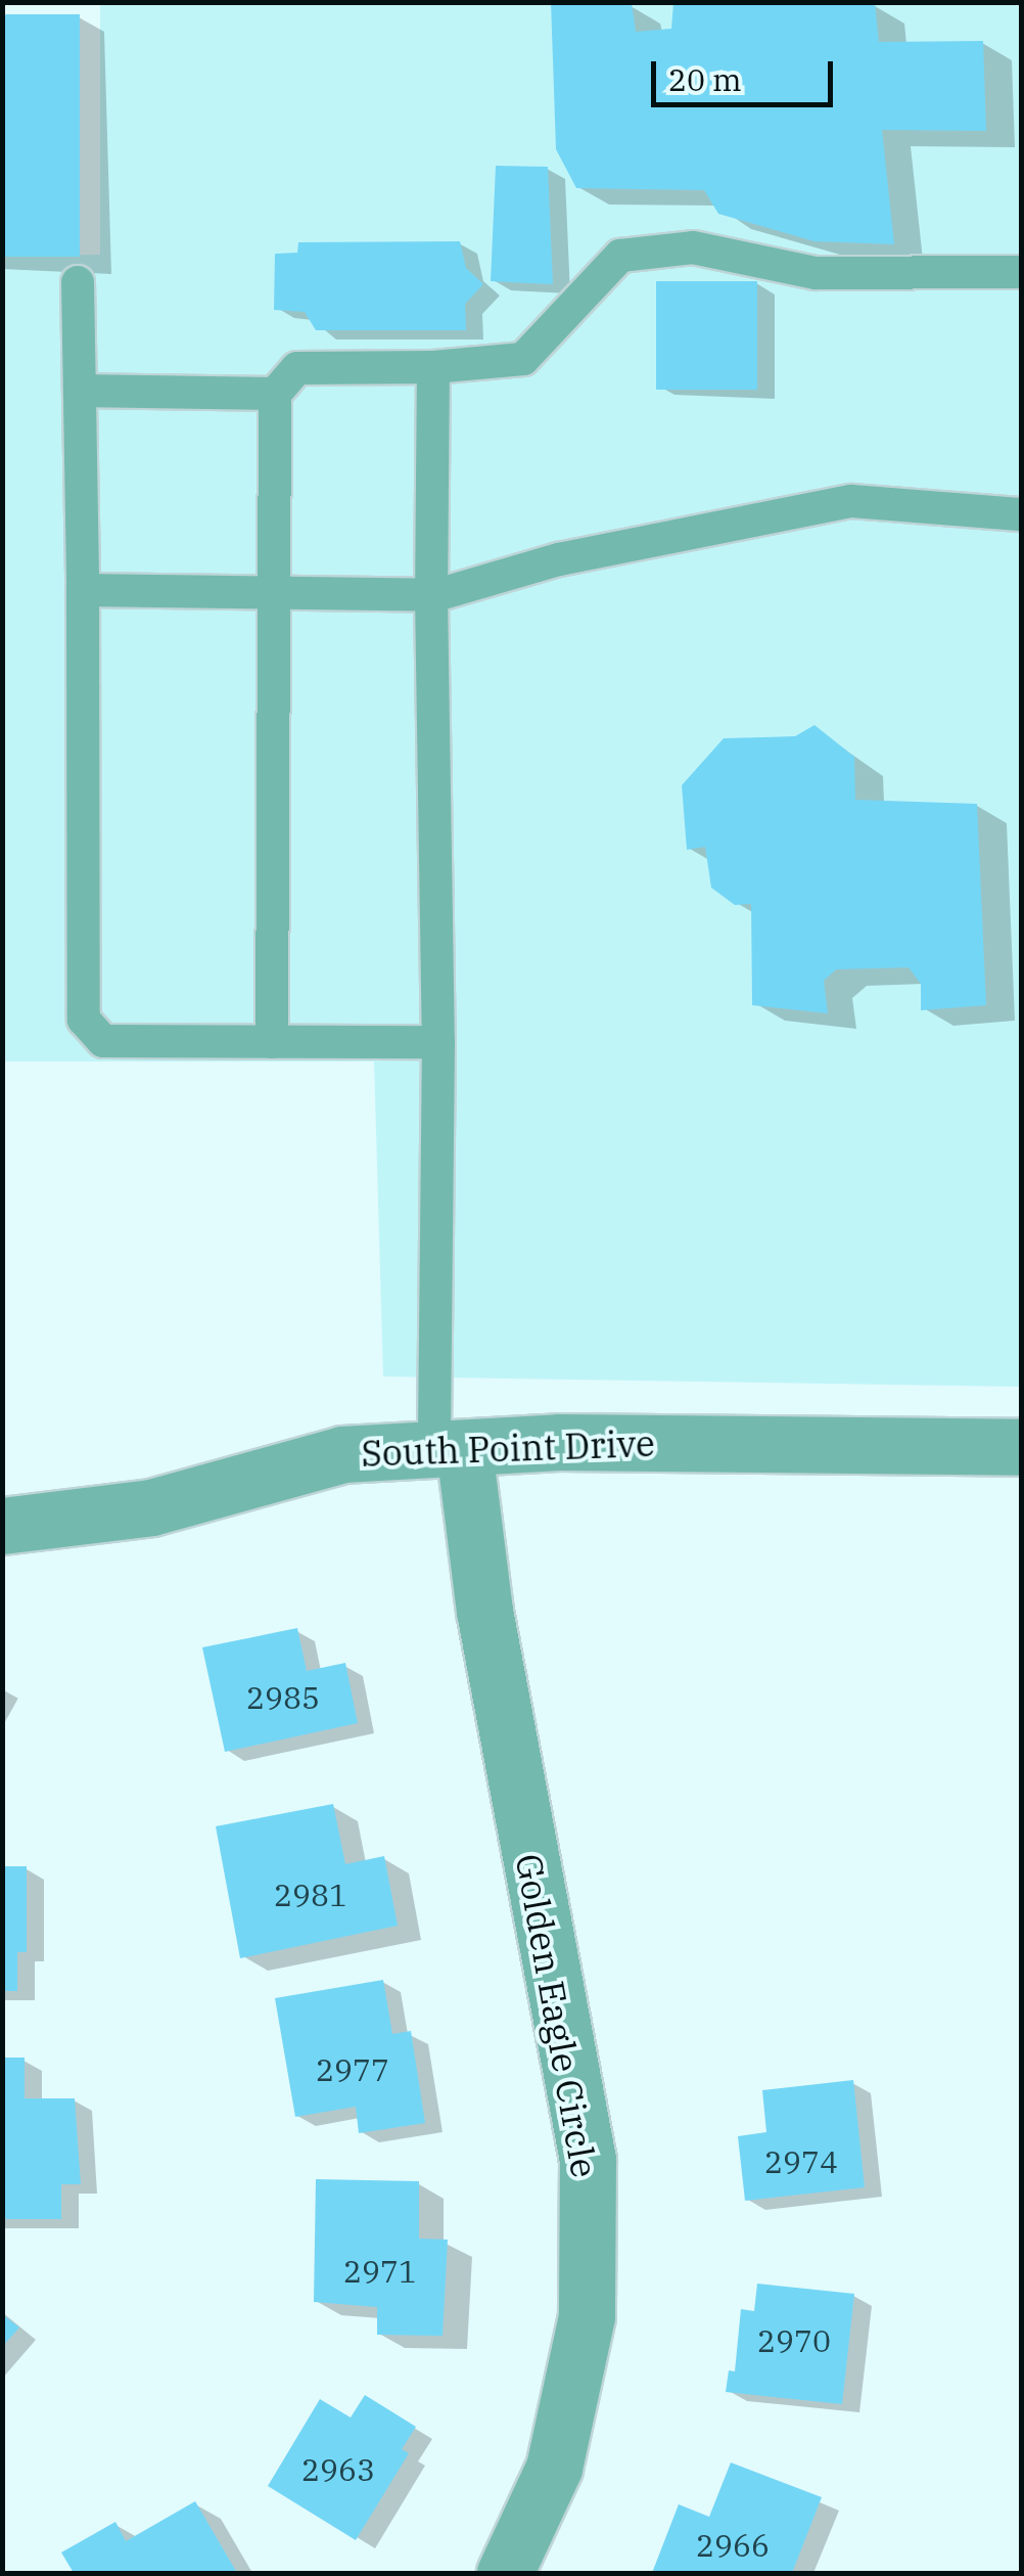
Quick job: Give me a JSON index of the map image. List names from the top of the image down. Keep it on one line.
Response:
{"streets":{"street":["South Point Drive","Golden Eagle Circle"]},"crossings":[["South Point Drive","Golden Eagle Circle"]],"house_numbers":["2985","2981","2977","2974","2971","2970","2963","2966"],"scale_bar":"20 m"}
